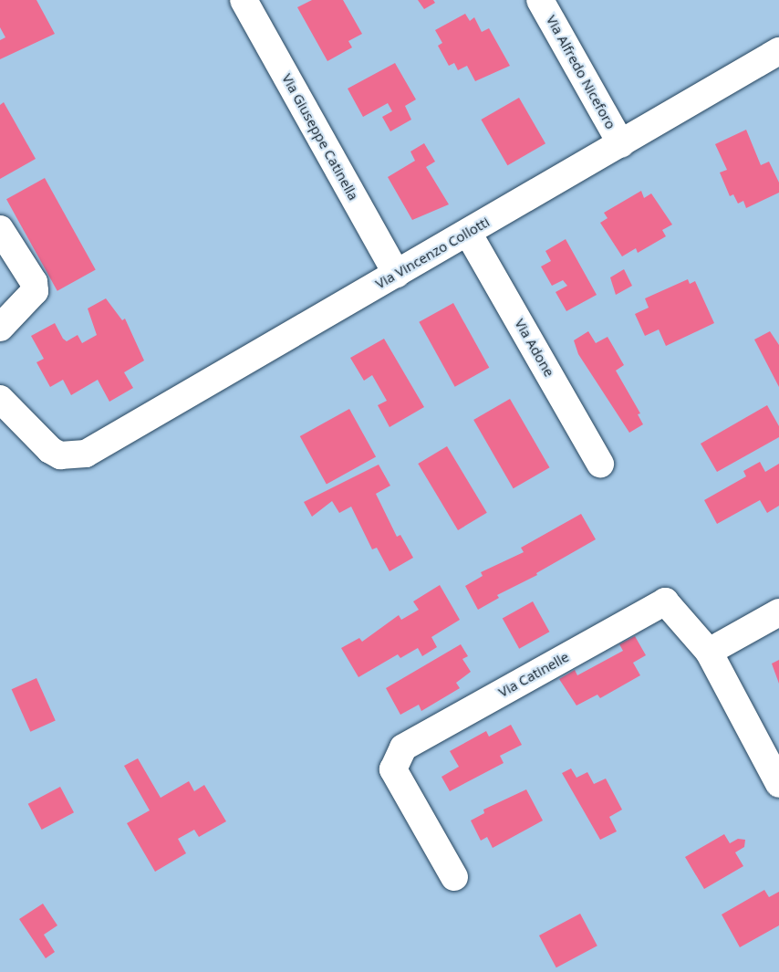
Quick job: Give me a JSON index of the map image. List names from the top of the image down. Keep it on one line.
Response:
{"streets":{"street":["Via Alfredo Niceforo","Via Giuseppe Catinella","Via Vincenzo Collotti","Via Adone","Via Catinelle"]},"crossings":[["Via Alfredo Niceforo","Via Vincenzo Collotti"],["Via Giuseppe Catinella","Via Vincenzo Collotti"],["Via Vincenzo Collotti","Via Adone"]]}
